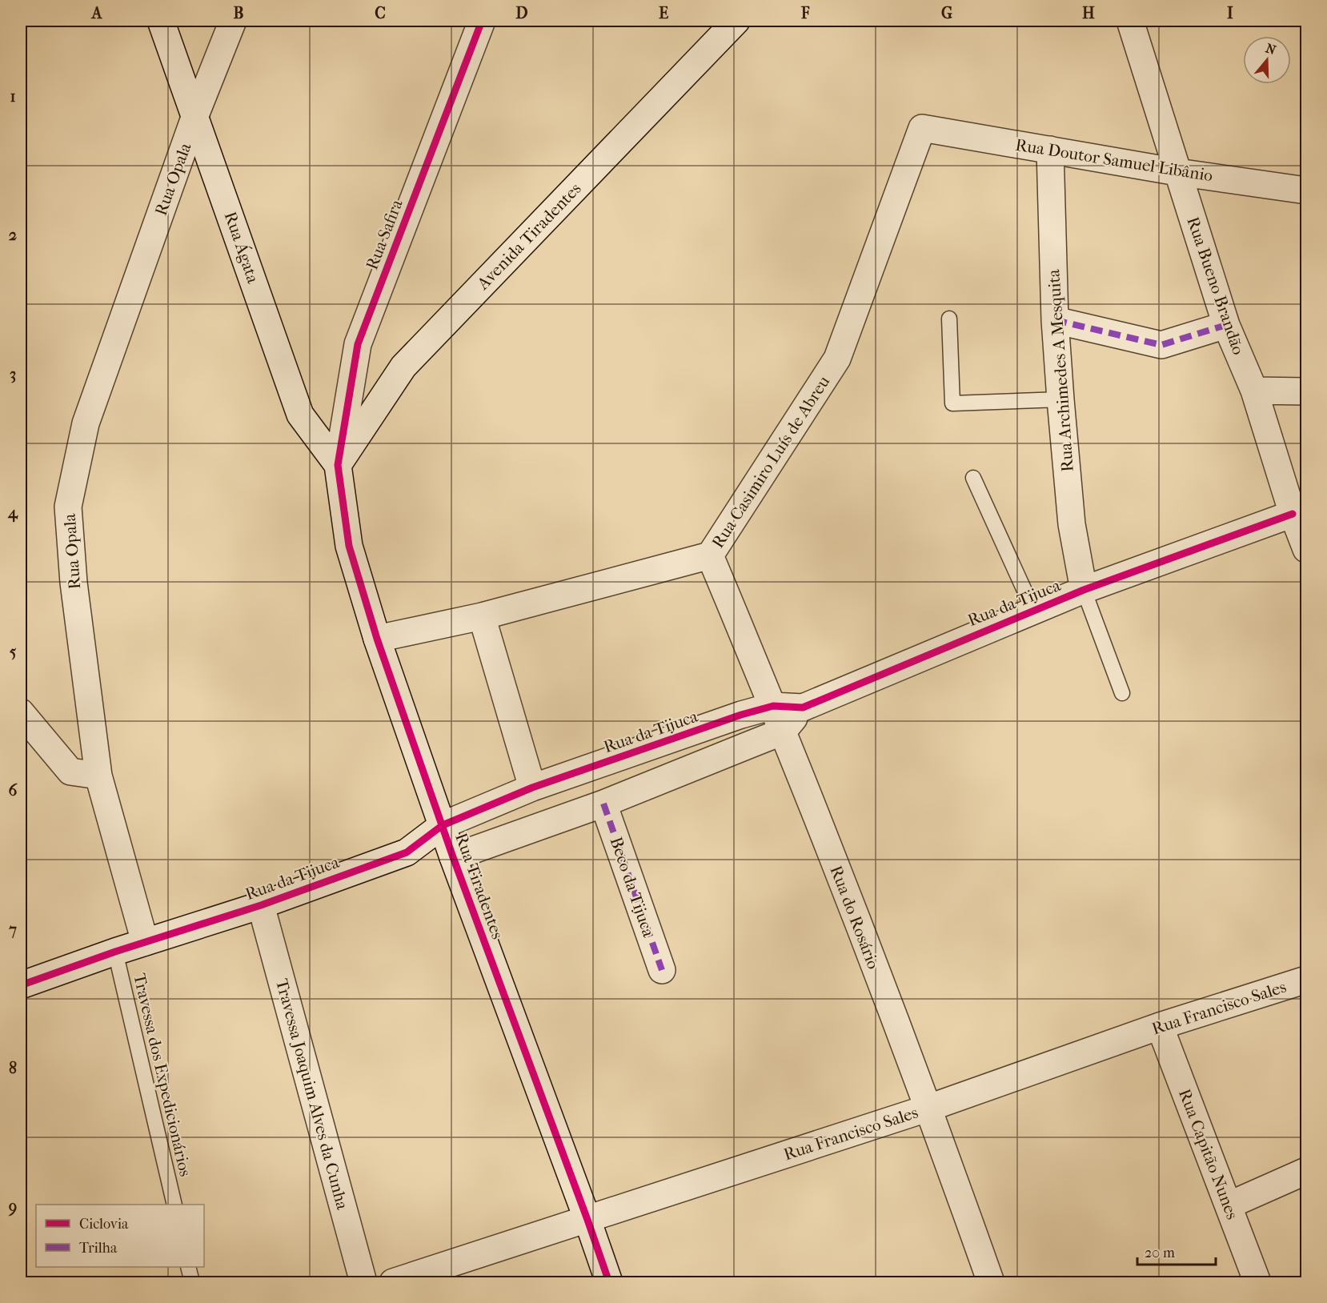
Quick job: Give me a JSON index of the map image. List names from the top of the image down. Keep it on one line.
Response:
{"streets":{"street":["Rua Doutor Samuel Libânio","Rua Opala","Rua Safira","Avenida Tiradentes","Rua Ágata","Rua Bueno Brandão","Rua Archimedes A Mesquita","Rua Casimiro Luís de Abreu","Rua da Tijuca","Rua Tiradentes","Beco da Tijuca","Rua do Rosário","Rua Francisco Sales","Travessa Joaquim Alves da Cunha","Rua Capitão Nunes"],"lane":["Travessa dos Expedicionários"]},"crossings":[["Rua Doutor Samuel Libânio","Rua Bueno Brandão"],["Rua Doutor Samuel Libânio","Rua Archimedes A Mesquita"],["Rua Doutor Samuel Libânio","Rua Casimiro Luís de Abreu"],["Rua Opala","Rua Ágata"],["Rua Opala","Rua da Tijuca"],["Rua Safira","Avenida Tiradentes"],["Rua Safira","Rua Ágata"],["Rua Safira","Rua Tiradentes"],["Avenida Tiradentes","Rua Ágata"],["Avenida Tiradentes","Rua Tiradentes"],["Rua Ágata","Rua Tiradentes"],["Rua Bueno Brandão","Rua da Tijuca"],["Rua Archimedes A Mesquita","Rua da Tijuca"],["Rua Casimiro Luís de Abreu","Rua Tiradentes"],["Rua Casimiro Luís de Abreu","Rua do Rosário"],["Rua da Tijuca","Rua Tiradentes"],["Rua da Tijuca","Beco da Tijuca"],["Rua da Tijuca","Rua do Rosário"],["Rua da Tijuca","Travessa dos Expedicionários"],["Rua da Tijuca","Travessa Joaquim Alves da Cunha"],["Rua Tiradentes","Rua Francisco Sales"],["Rua do Rosário","Rua Francisco Sales"],["Rua Francisco Sales","Rua Capitão Nunes"]],"legend":["Ciclovia","Trilha"],"scale_bar":"20 m","north":"top","grid":{"columns":["A","B","C","D","E","F","G","H","I"],"rows":["1","2","3","4","5","6","7","8","9"]}}
